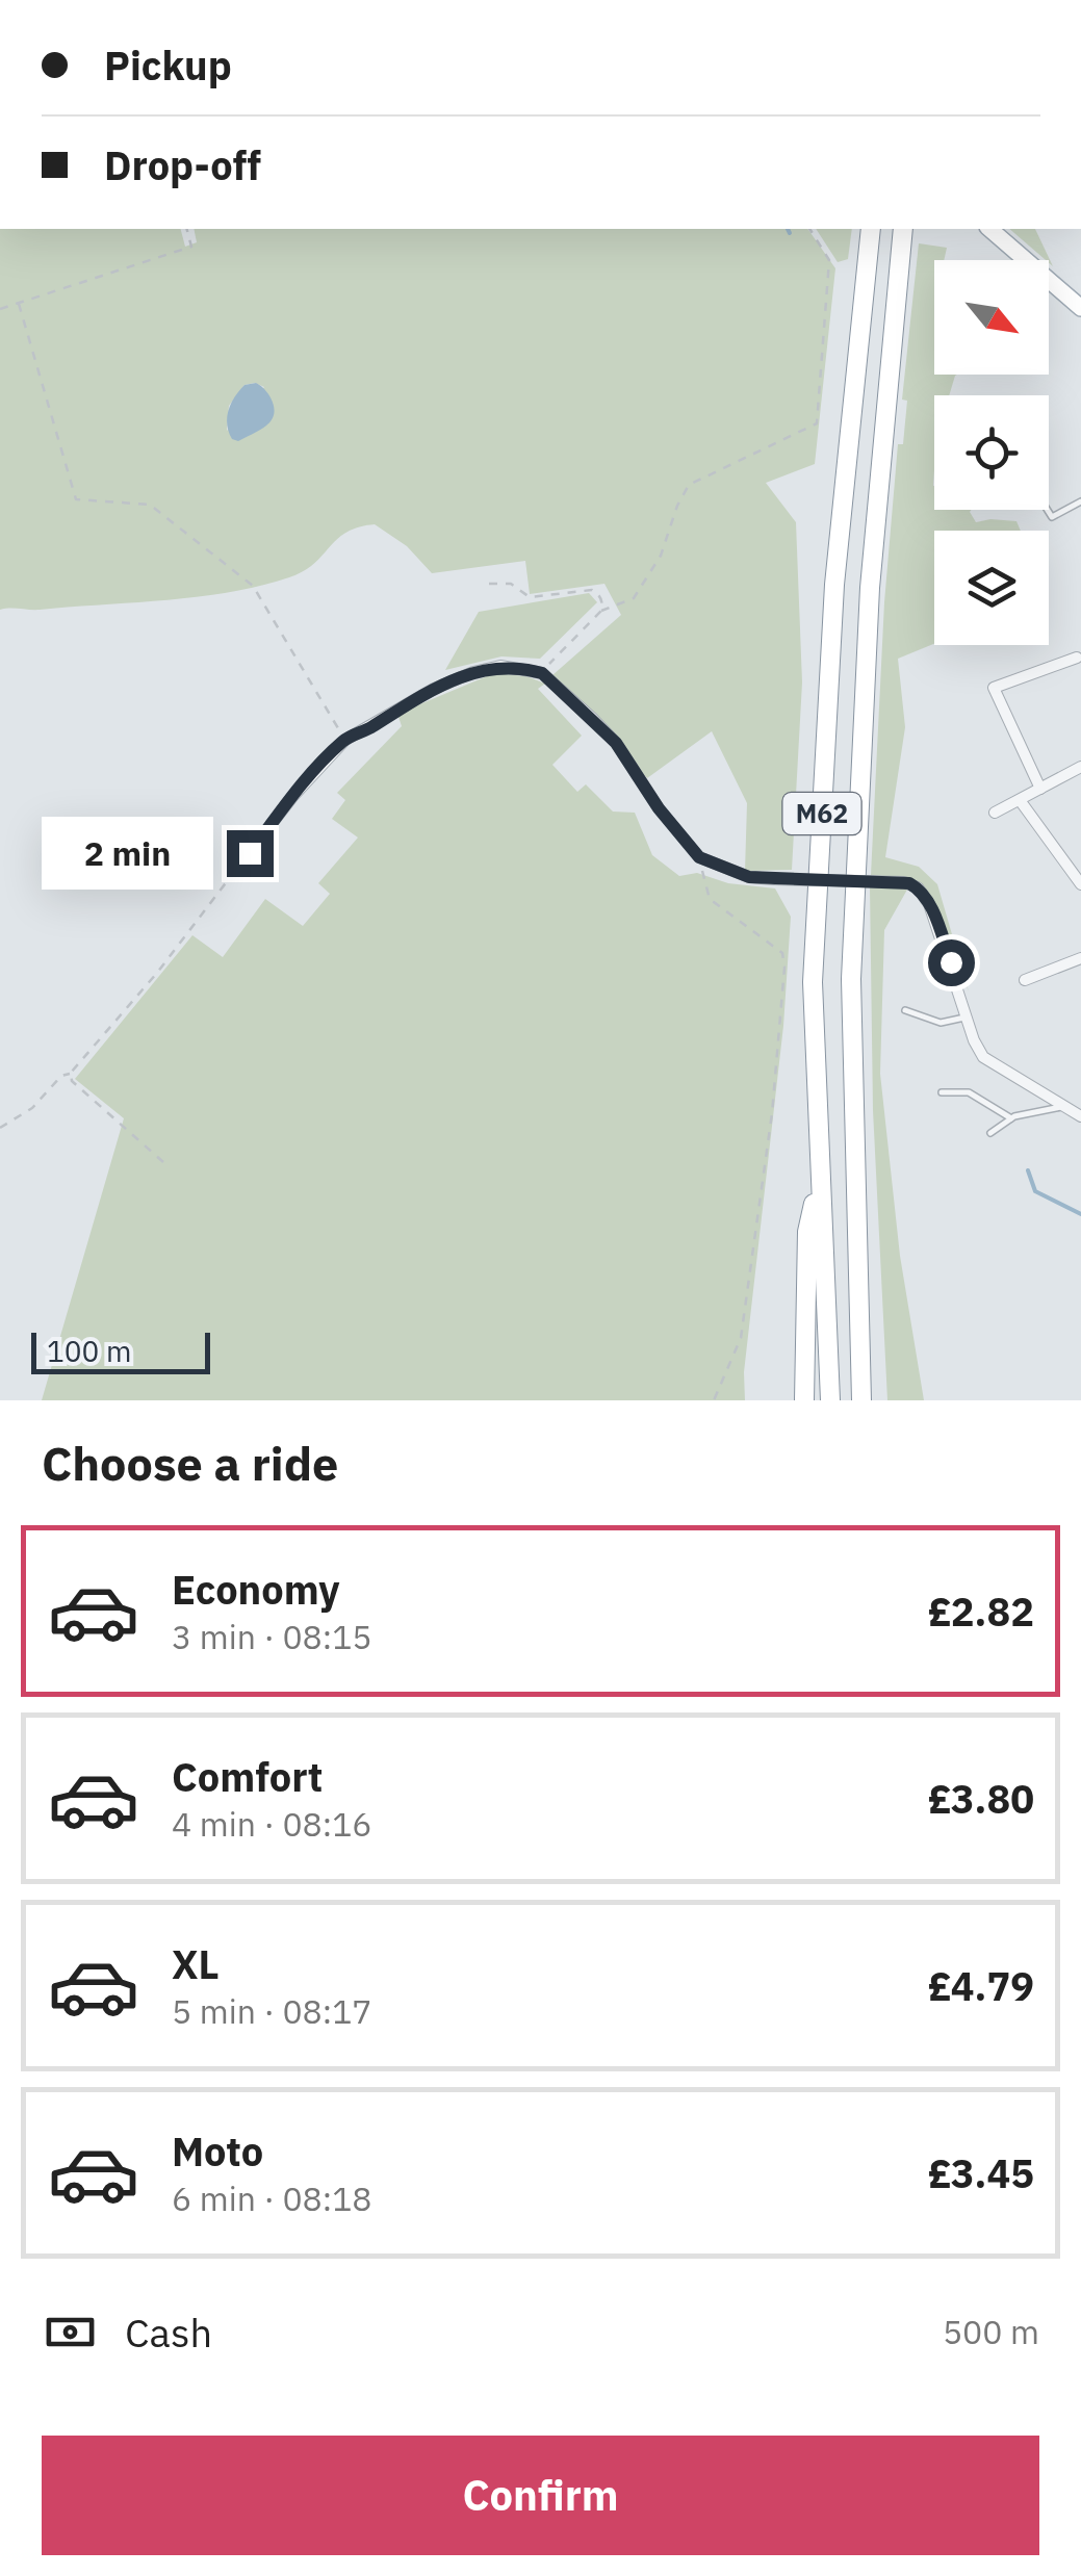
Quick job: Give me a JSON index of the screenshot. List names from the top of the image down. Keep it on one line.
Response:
{"streets":{"highway":["M62"]},"scale_bar":"100 m","north":"bottom right","page":{"banner":["Pickup","Drop-off"],"bubble":"2 min","scale":"100 m","heading":"Choose a ride","list":[{"name":"Economy","note":"3 min · 08:15","value":"£2.82"},{"name":"Comfort","note":"4 min · 08:16","value":"£3.80"},{"name":"XL","note":"5 min · 08:17","value":"£4.79"},{"name":"Moto","note":"6 min · 08:18","value":"£3.45"}],"pay":["Cash","500 m"],"buttons":"Confirm"}}
